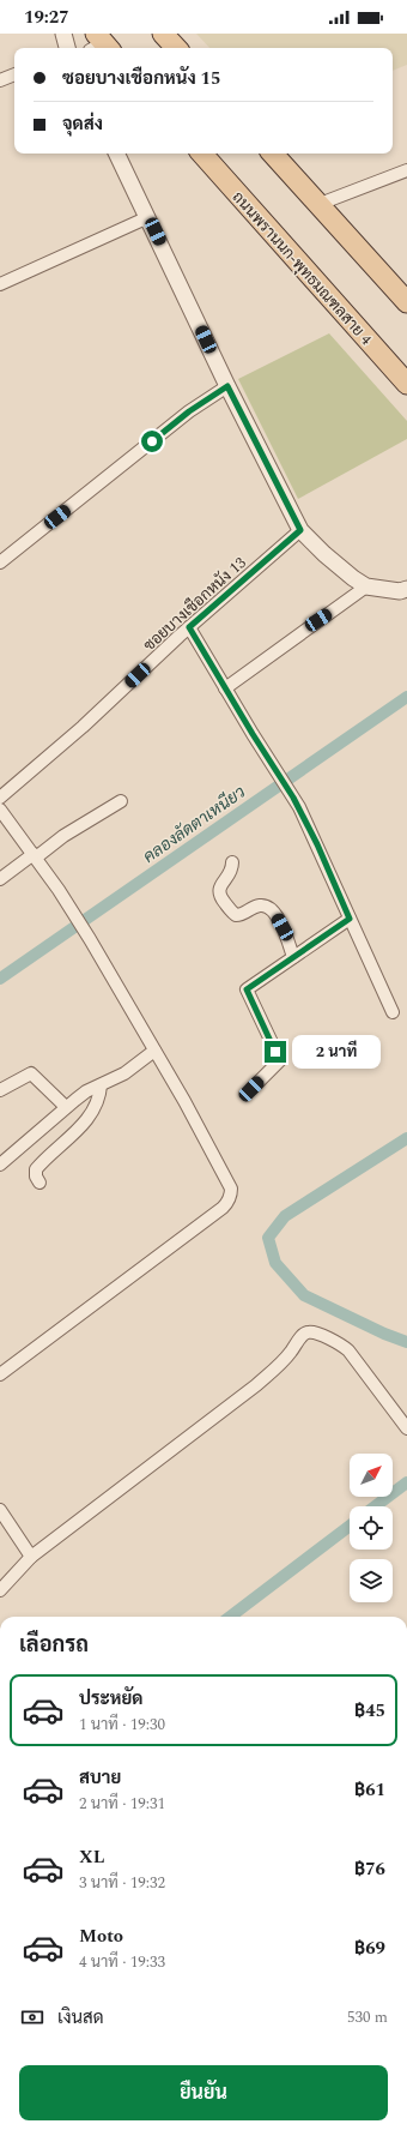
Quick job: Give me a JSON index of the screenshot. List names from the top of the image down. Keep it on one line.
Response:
{"streets":{"main road":["ถนนพรานนก-พุทธมณฑลสาย 4"],"street":["ซอยบางเชือกหนัง 13"]},"water":["คลองลัดตาเหนียว"],"north":"top right","page":{"status":"19:27","banner":["ซอยบางเชือกหนัง 15","จุดส่ง"],"bubble":"2 นาที","heading":"เลือกรถ","list":[{"name":"ประหยัด","note":"1 นาที · 19:30","value":"฿45"},{"name":"สบาย","note":"2 นาที · 19:31","value":"฿61"},{"name":"XL","note":"3 นาที · 19:32","value":"฿76"},{"name":"Moto","note":"4 นาที · 19:33","value":"฿69"}],"pay":["เงินสด","530 m"],"buttons":"ยืนยัน"}}
